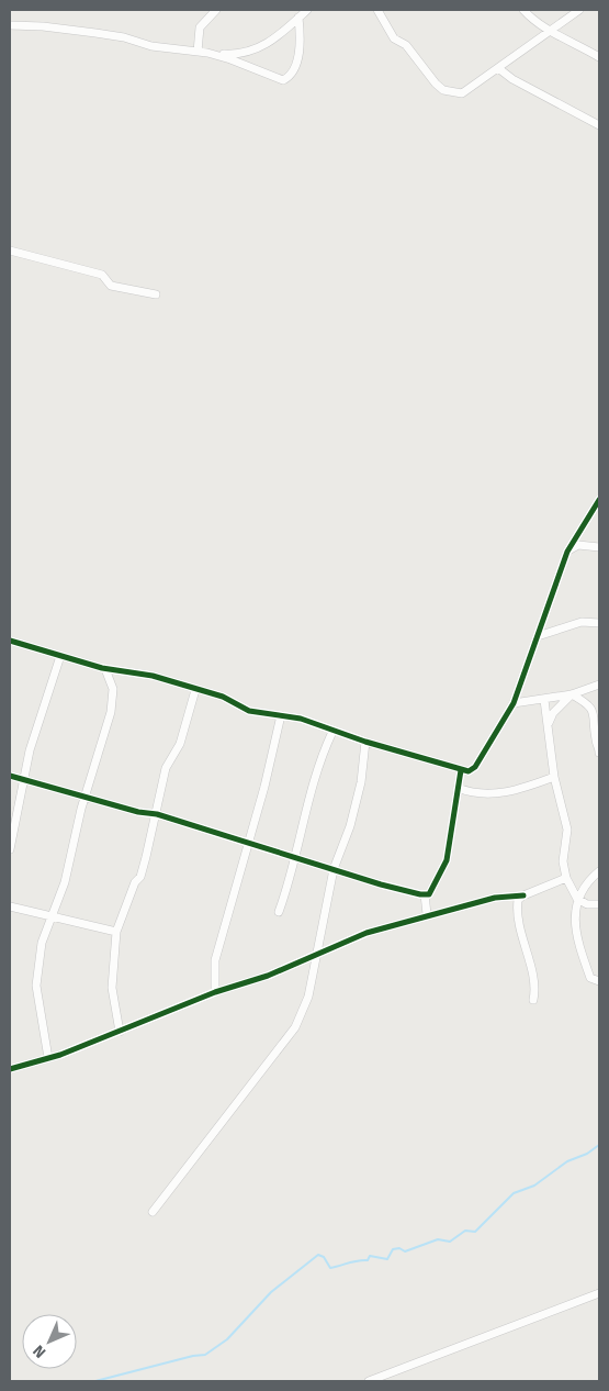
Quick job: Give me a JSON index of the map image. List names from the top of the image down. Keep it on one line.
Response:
{"north":"bottom left"}
